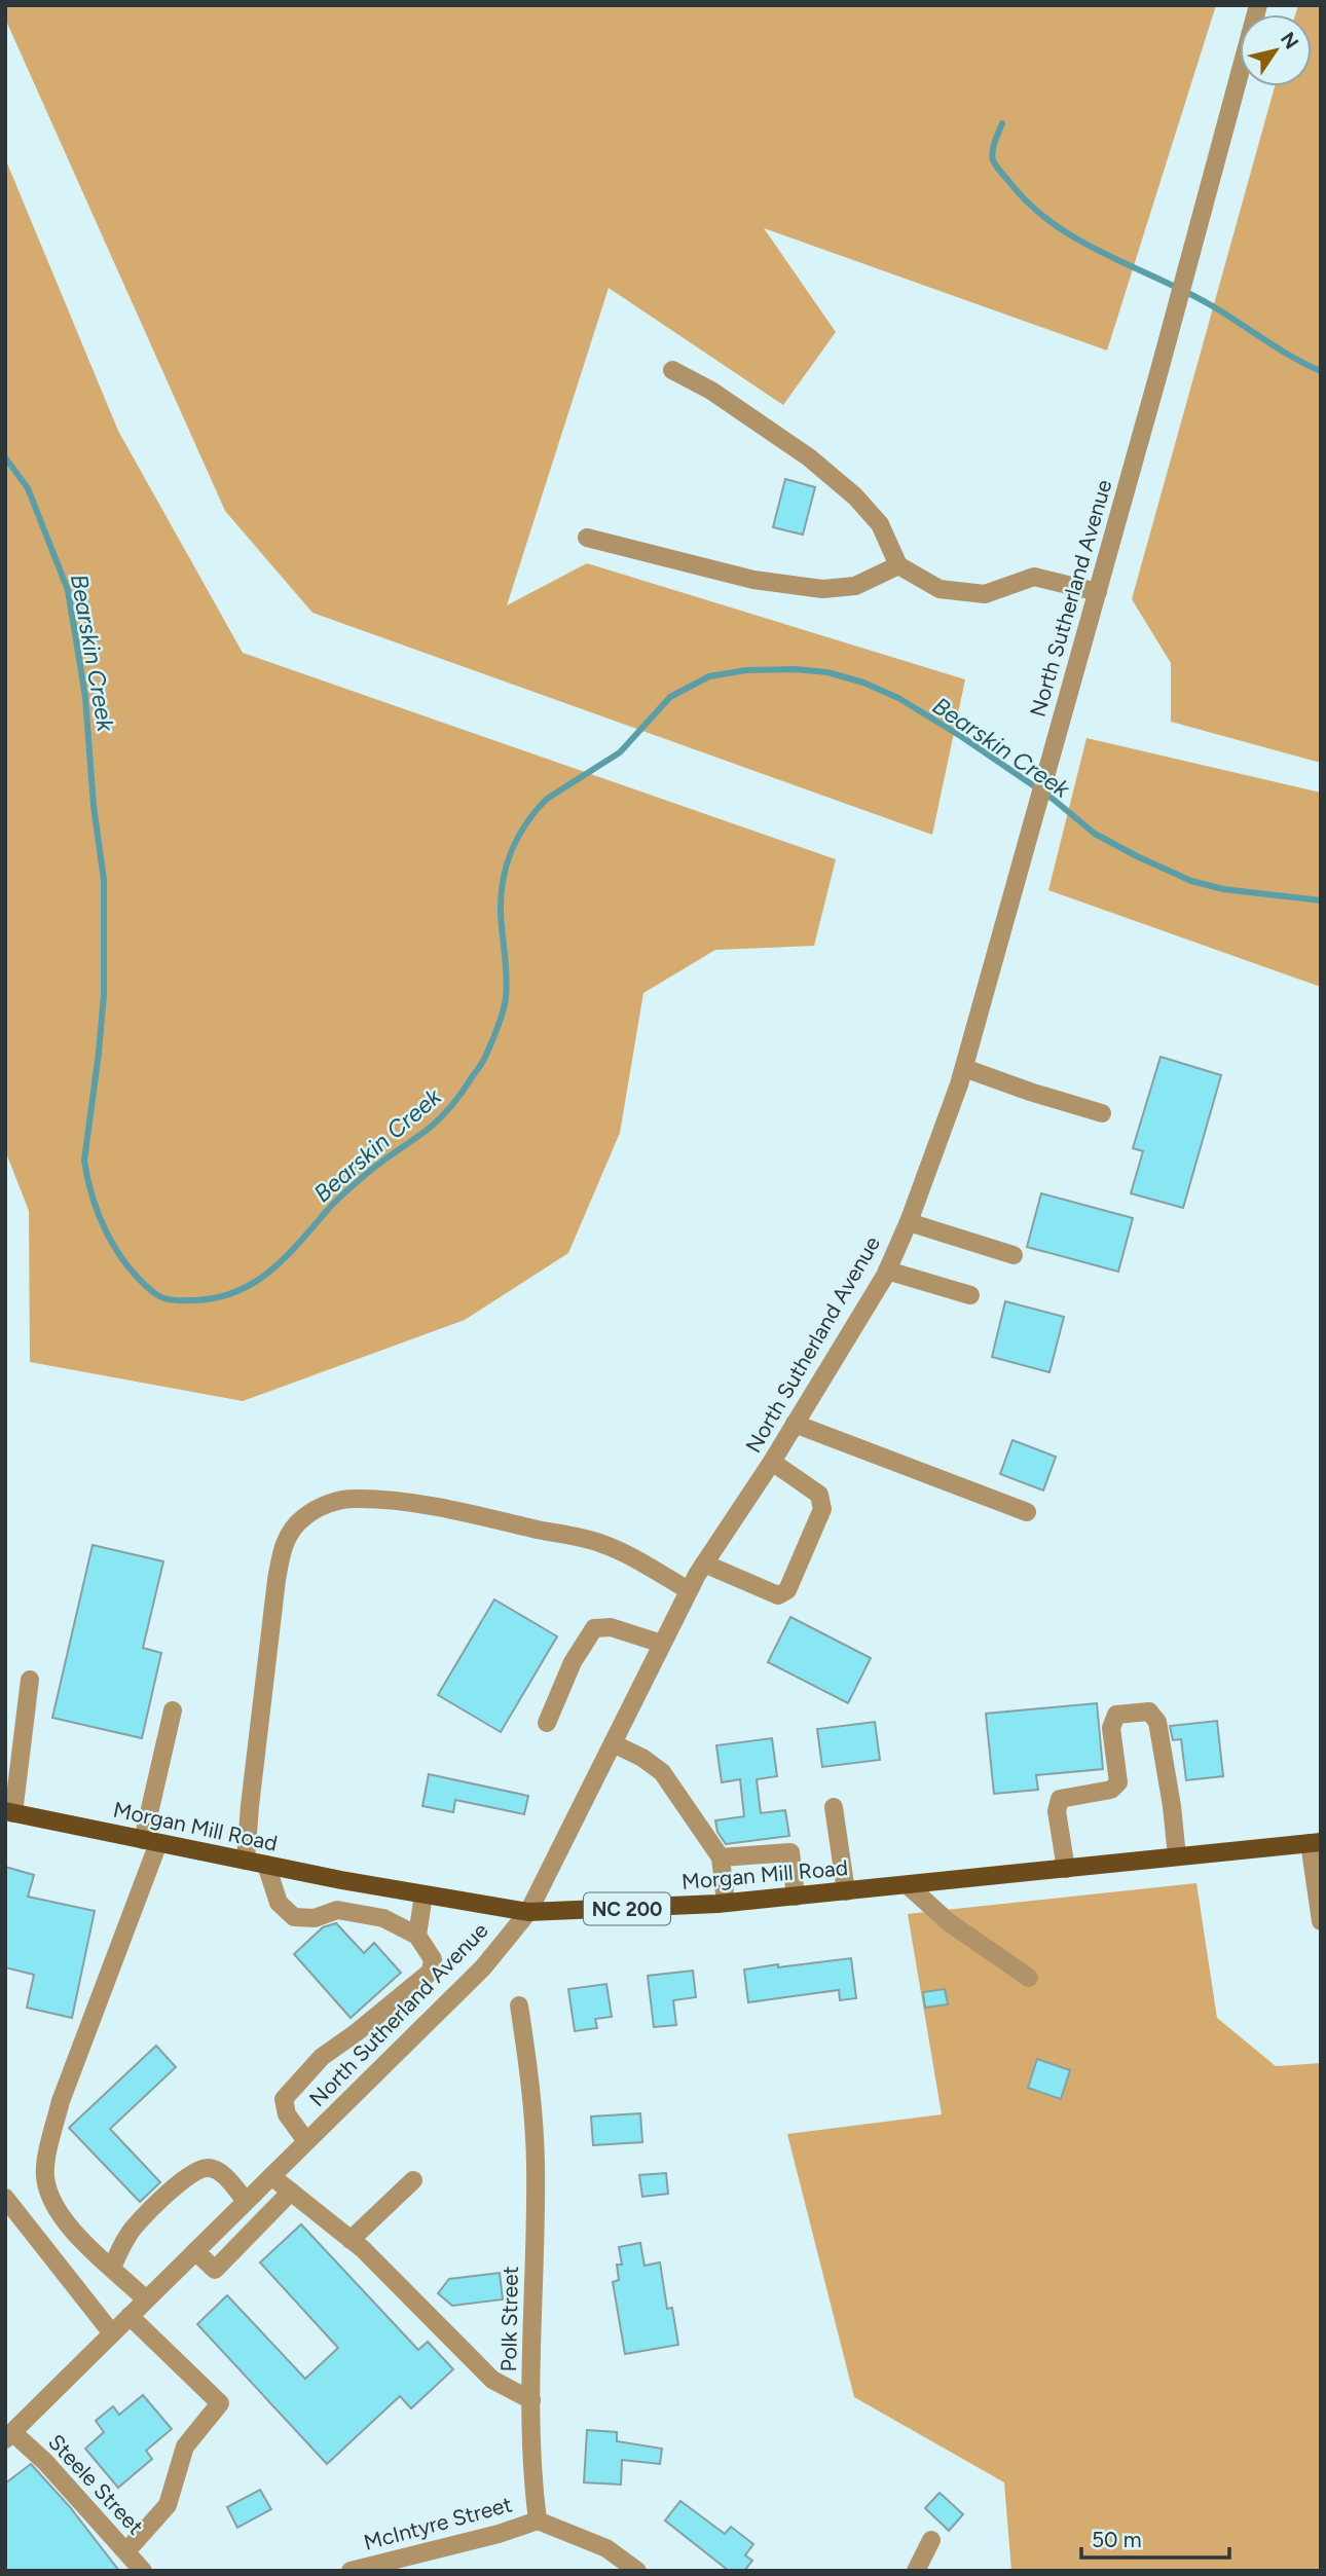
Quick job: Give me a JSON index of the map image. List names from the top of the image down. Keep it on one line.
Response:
{"streets":{"main road":["Morgan Mill Road","NC 200"],"street":["North Sutherland Avenue","Polk Street","Steele Street","McIntyre Street"]},"crossings":[["North Sutherland Avenue","Morgan Mill Road"],["North Sutherland Avenue","Steele Street"],["Polk Street","McIntyre Street"]],"water":["Bearskin Creek"],"scale_bar":"50 m","north":"top right"}
